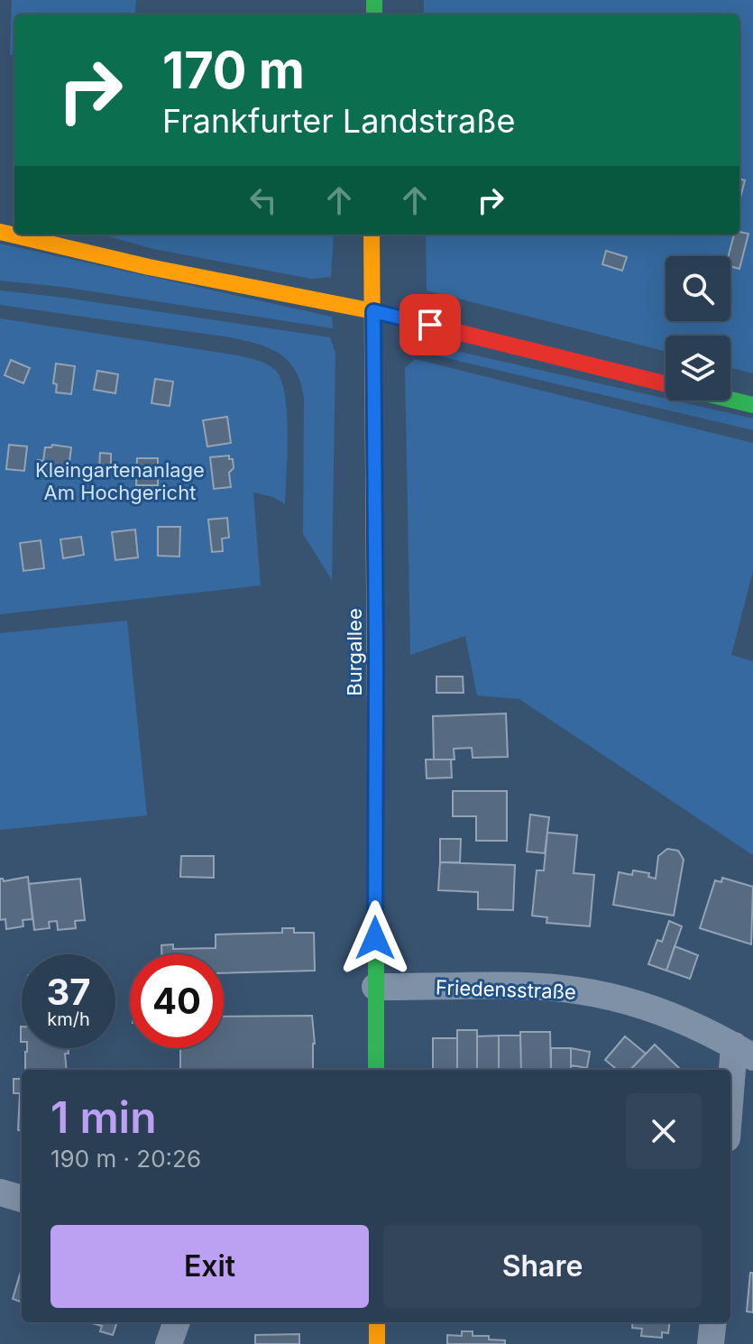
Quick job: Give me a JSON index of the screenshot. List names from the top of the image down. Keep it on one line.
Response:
{"streets":{"main road":["Burgallee"],"street":["Friedensstraße"]},"crossings":[["Burgallee","Friedensstraße"]],"parks":["Kleingartenanlage Am Hochgericht"],"page":{"turn":["170 m","Frankfurter Landstraße"],"speed":"37 km/h","limit":"40","heading":["1 min","190 m · 20:26"],"buttons":["Exit","Share"]}}
